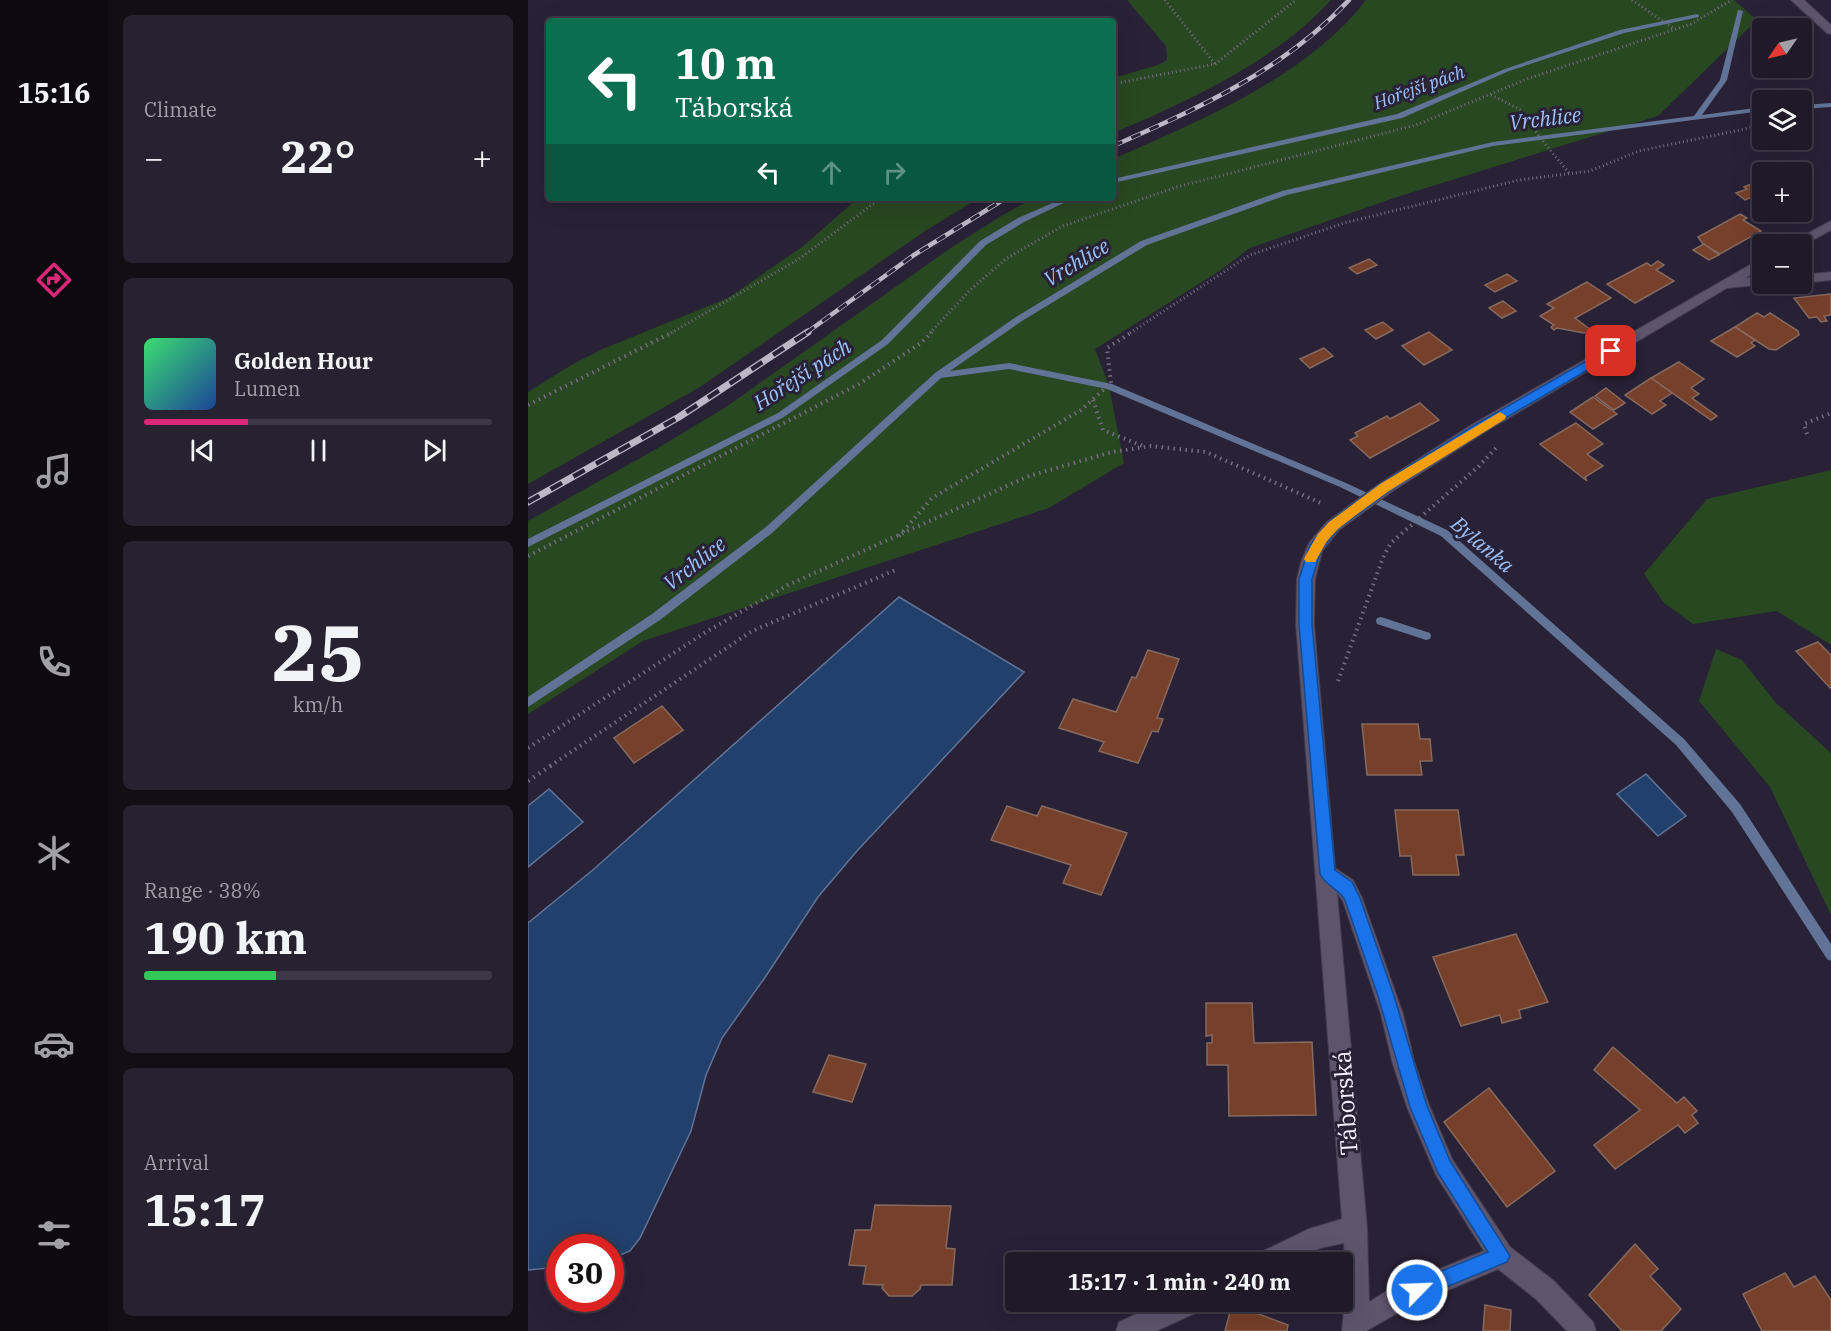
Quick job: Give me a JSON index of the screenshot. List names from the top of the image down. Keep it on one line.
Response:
{"streets":{"street":["Táborská"]},"water":["Hořejší pách","Vrchlice","Bylanka"],"north":"bottom left","page":{"tabs":"15:16","tile":["Climate",["25","km/h"],["Range · 38%","190 km"],["Arrival","15:17"]],"map_buttons":["+","−"],"turn":["10 m","Táborská"],"heat":["−","22°","+"],"song":["Golden Hour","Lumen"],"limit":"30","trip":"15:17 · 1 min · 240 m"}}
